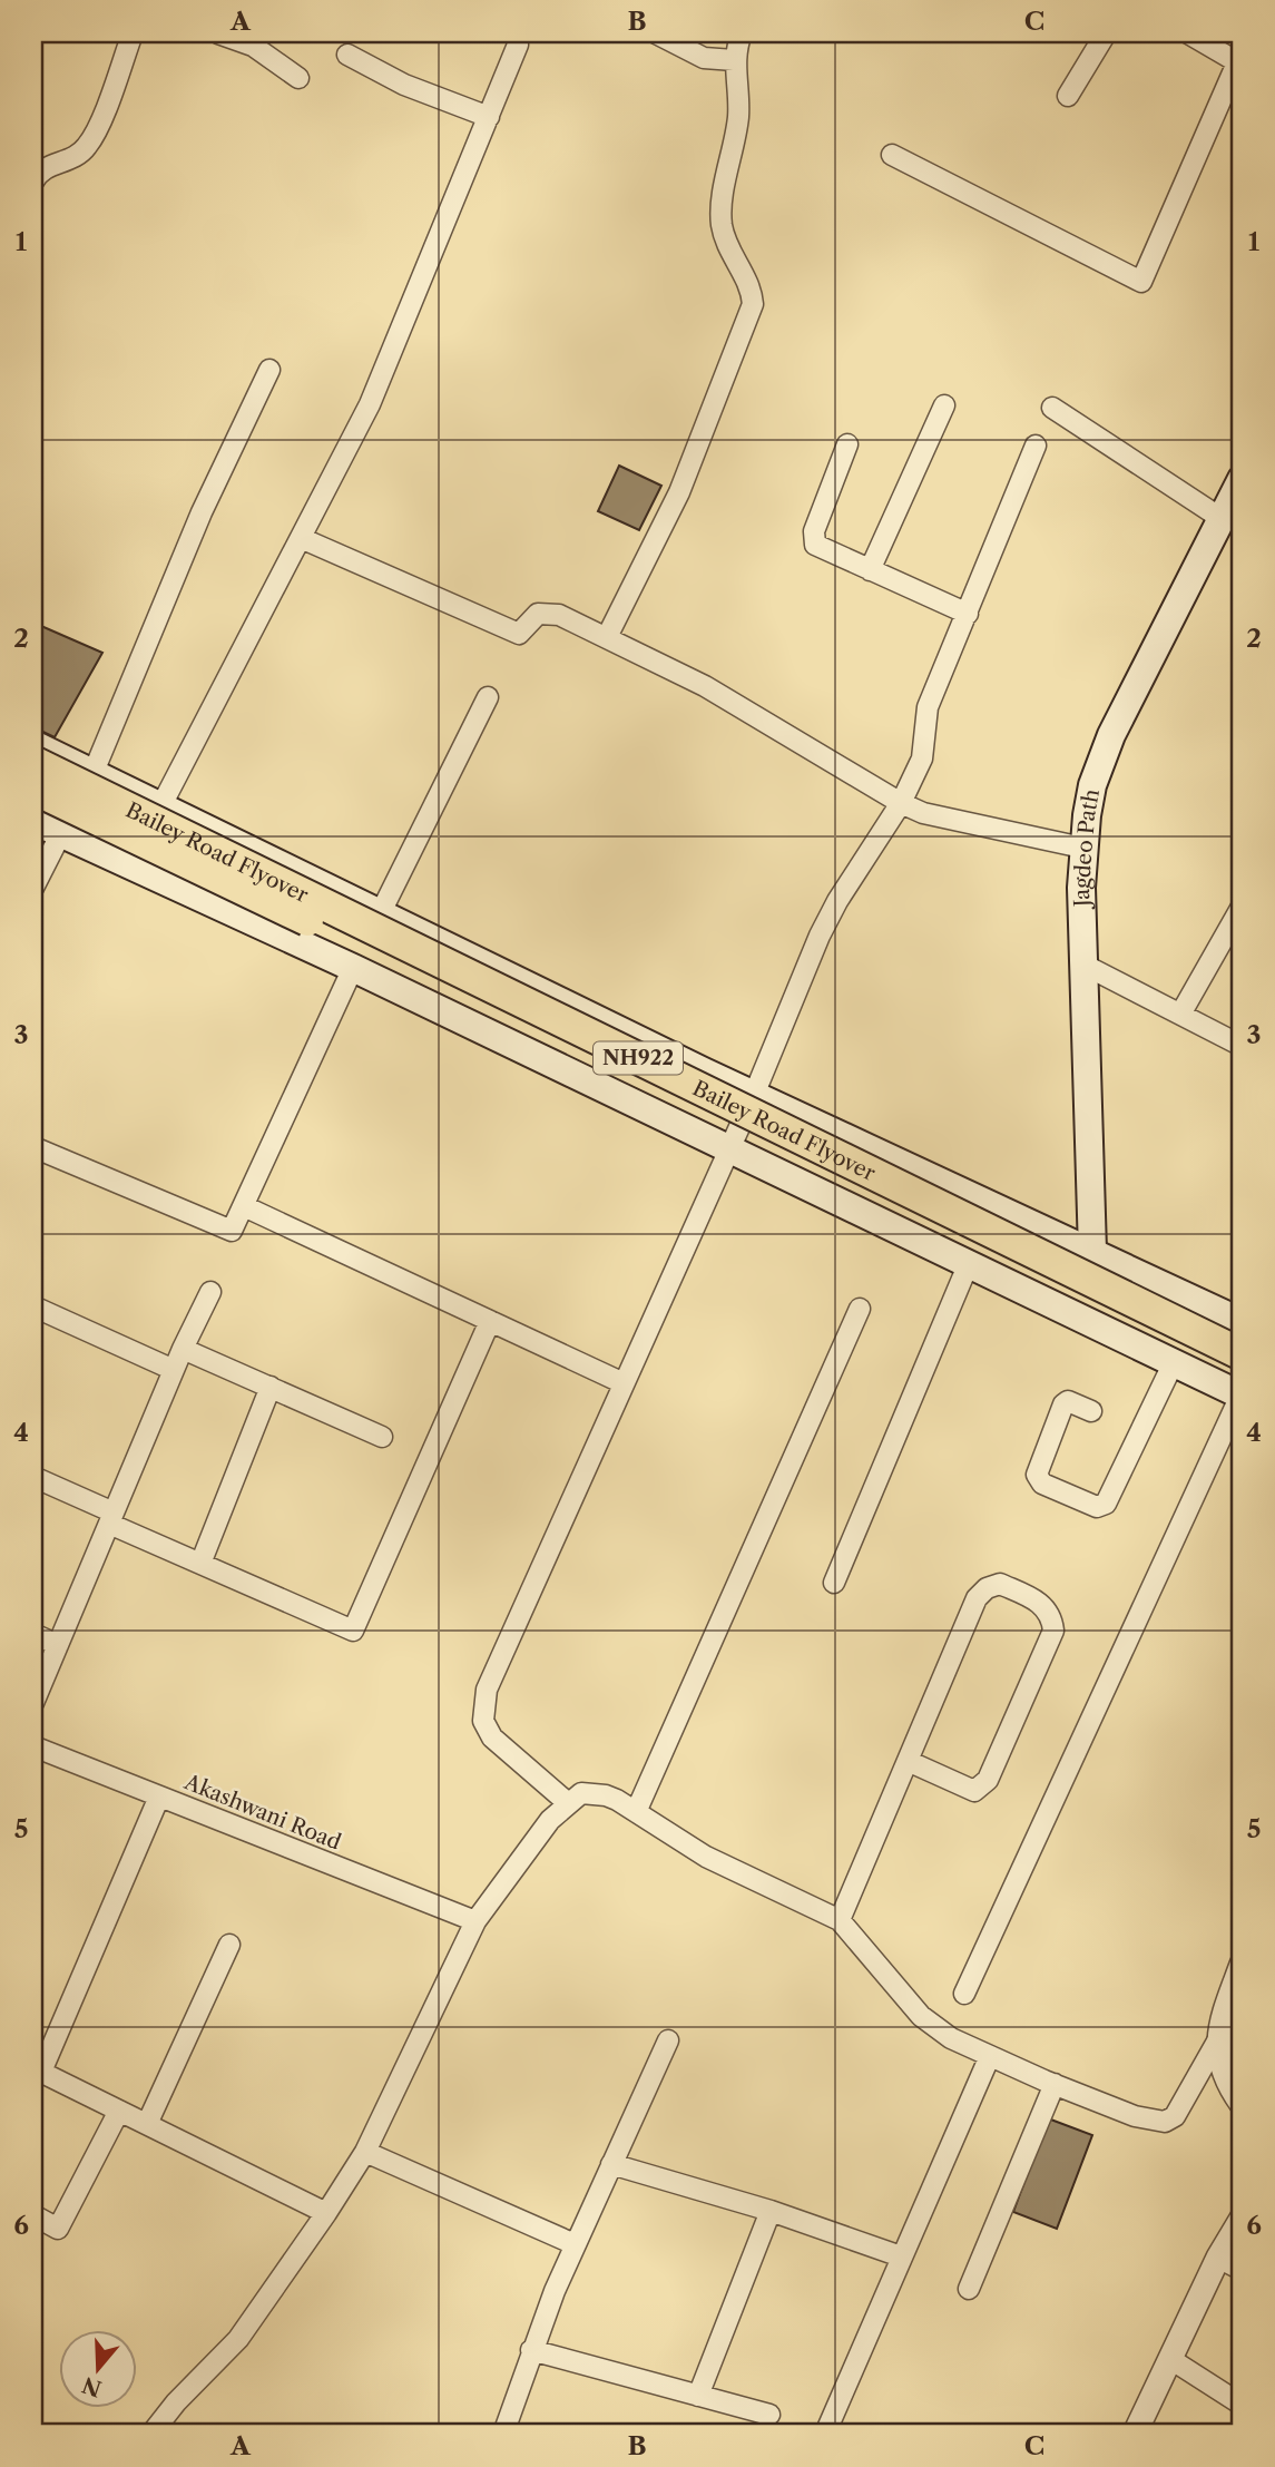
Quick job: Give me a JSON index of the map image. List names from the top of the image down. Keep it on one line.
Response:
{"streets":{"highway":["Bailey Road Flyover","NH922"],"main road":["Jagdeo Path"],"street":["Akashwani Road"]},"north":"bottom","grid":{"columns":["A","B","C"],"rows":["1","2","3","4","5","6"]}}
